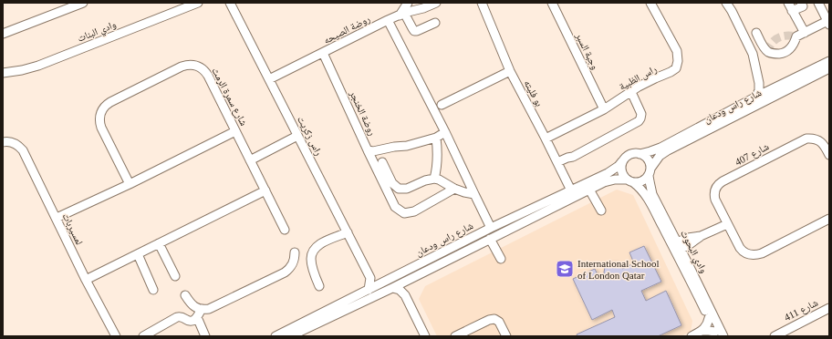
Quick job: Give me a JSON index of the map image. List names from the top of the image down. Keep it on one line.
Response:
{"streets":{"street":["روضة الصيحه","وادي البنات","وجبة السبر","راس الظبية","بو فليته","شارع سمرة الرمث","شارع راس ودعان","روضة الخنجر","راس زكريت","شارع 407","لمسيربات","وادي البحوث","شارع 411"]},"crossings":[["روضة الصيحه","روضة الخنجر"],["روضة الصيحه","راس زكريت"],["وجبة السبر","راس الظبية"],["راس الظبية","بو فليته"],["بو فليته","شارع راس ودعان"],["شارع راس ودعان","وادي البحوث"]],"places":{"school or university":["International School of London Qatar"]}}
